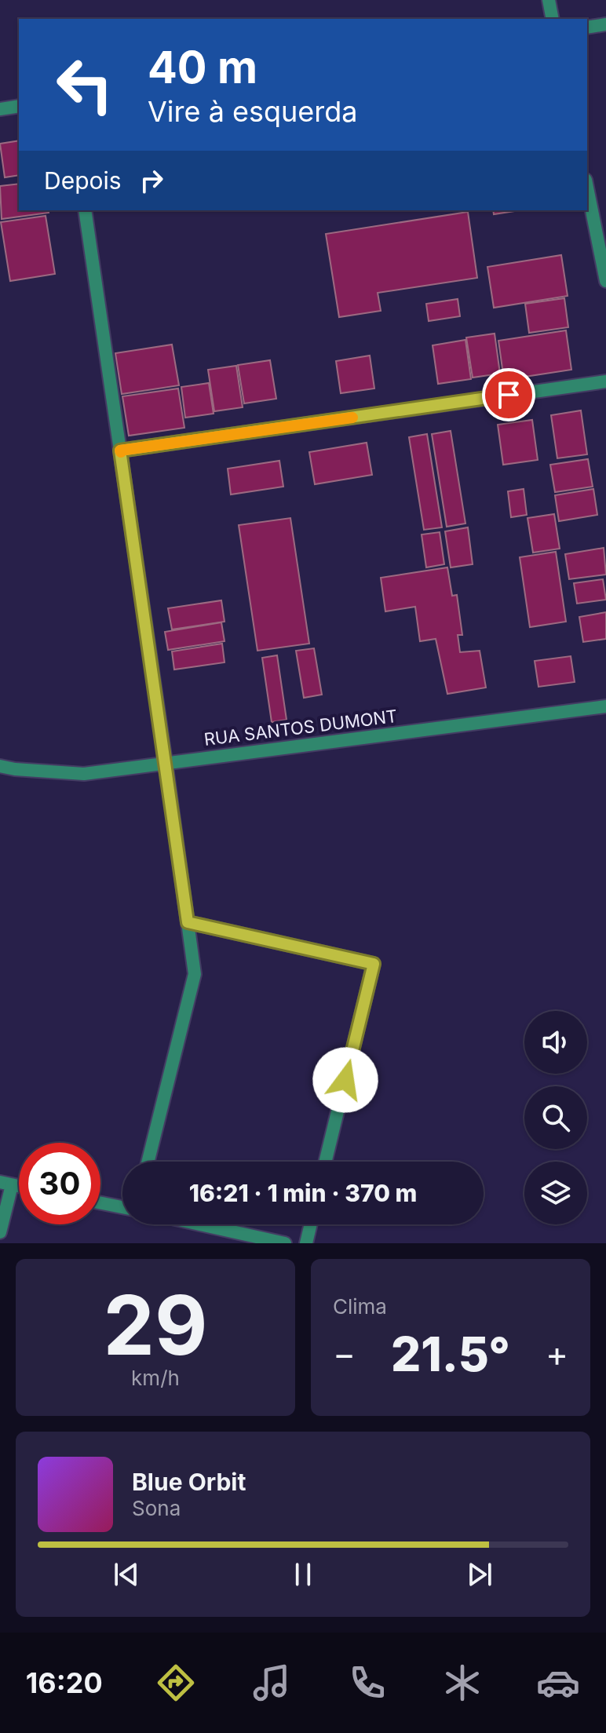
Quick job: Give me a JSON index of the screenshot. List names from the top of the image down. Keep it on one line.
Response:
{"streets":{"street":["RUA SANTOS DUMONT"]},"page":{"turn":["40 m","Vire à esquerda"],"then":"Depois","limit":"30","trip":"16:21 · 1 min · 370 m","tile":[["29","km/h"],"Clima"],"heat":["−","21.5°","+"],"song":["Blue Orbit","Sona"],"tabs":"16:20"}}
